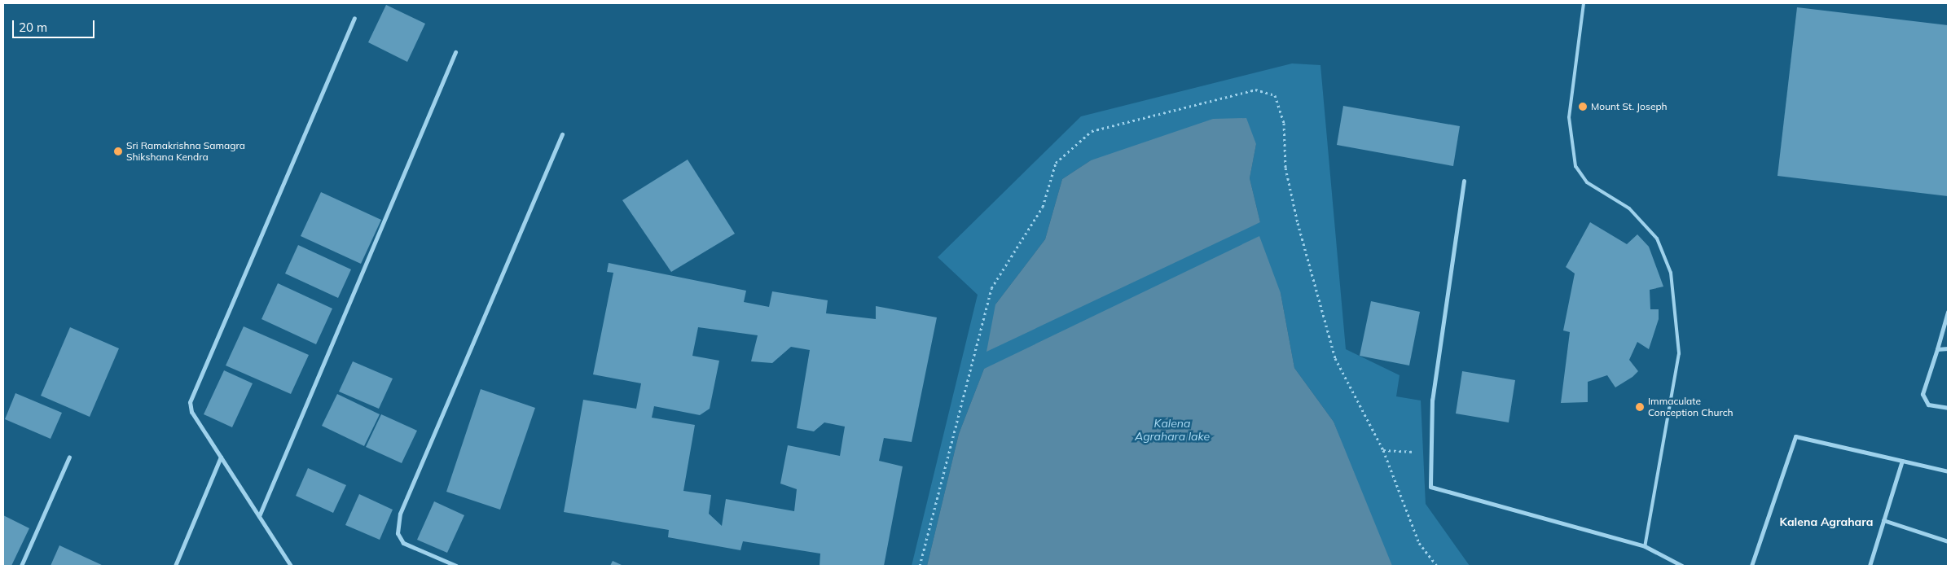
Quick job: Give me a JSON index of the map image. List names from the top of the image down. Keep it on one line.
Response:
{"districts":["Kalena Agrahara"],"water":["Kalena Agrahara lake"],"places":["Mount St. Joseph","Sri Ramakrishna Samagra Shikshana Kendra","Immaculate Conception Church"],"scale_bar":"20 m"}
